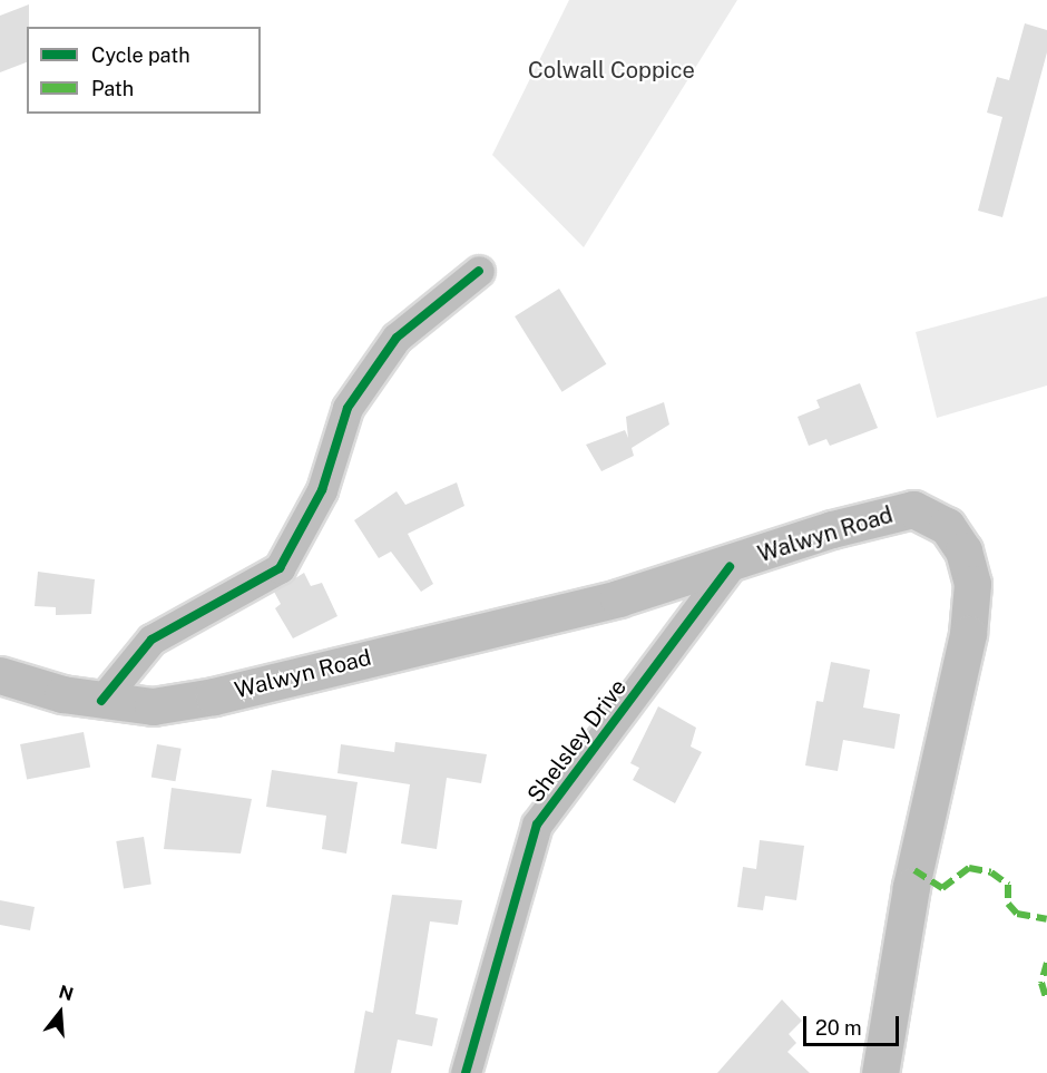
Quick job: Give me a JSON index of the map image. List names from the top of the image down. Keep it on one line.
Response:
{"streets":{"main road":["Walwyn Road"],"street":["Shelsley Drive"]},"crossings":[["Walwyn Road","Shelsley Drive"]],"parks":["Colwall Coppice"],"legend":["Cycle path","Path"],"scale_bar":"20 m","north":"top"}
